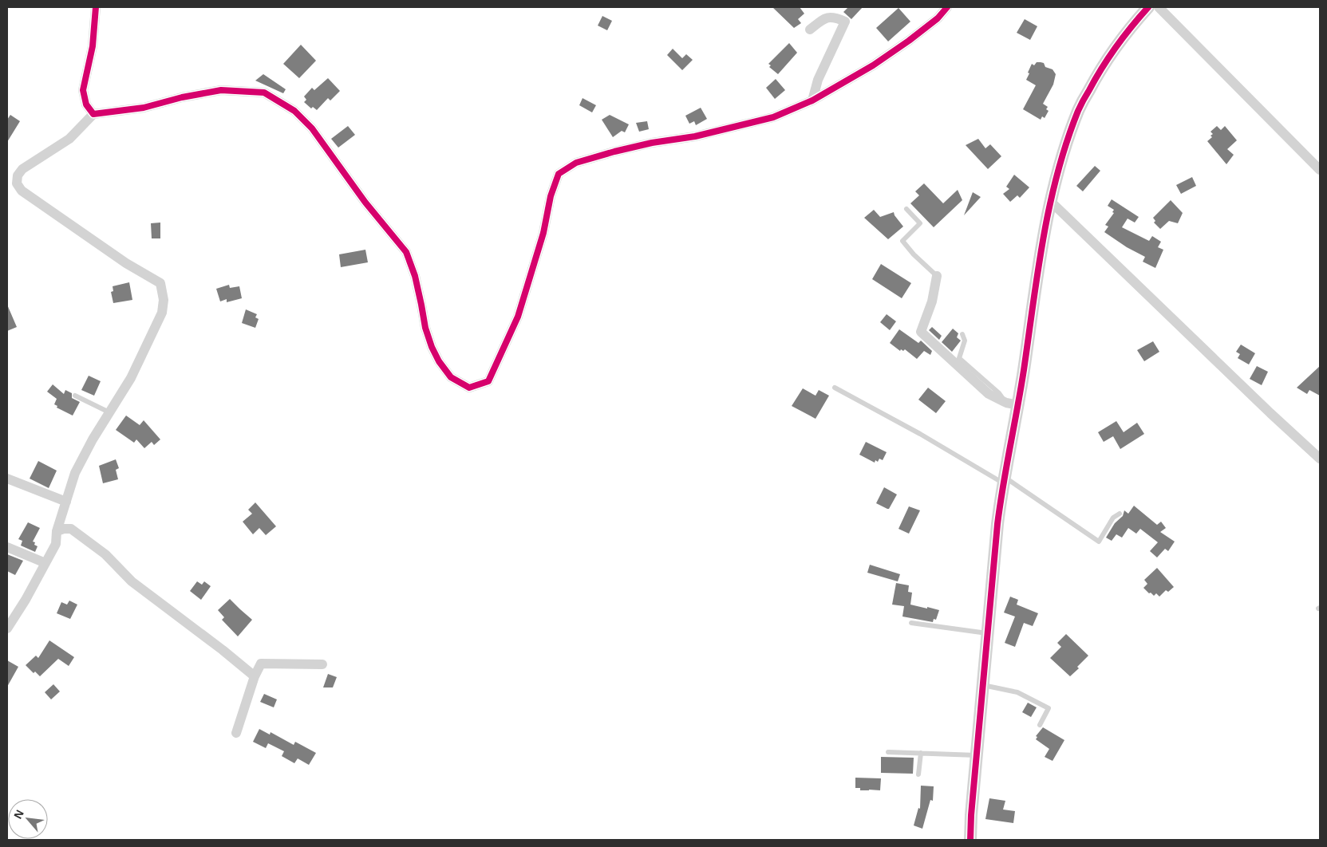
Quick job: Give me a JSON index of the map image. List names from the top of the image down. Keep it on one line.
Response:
{"north":"top left"}
